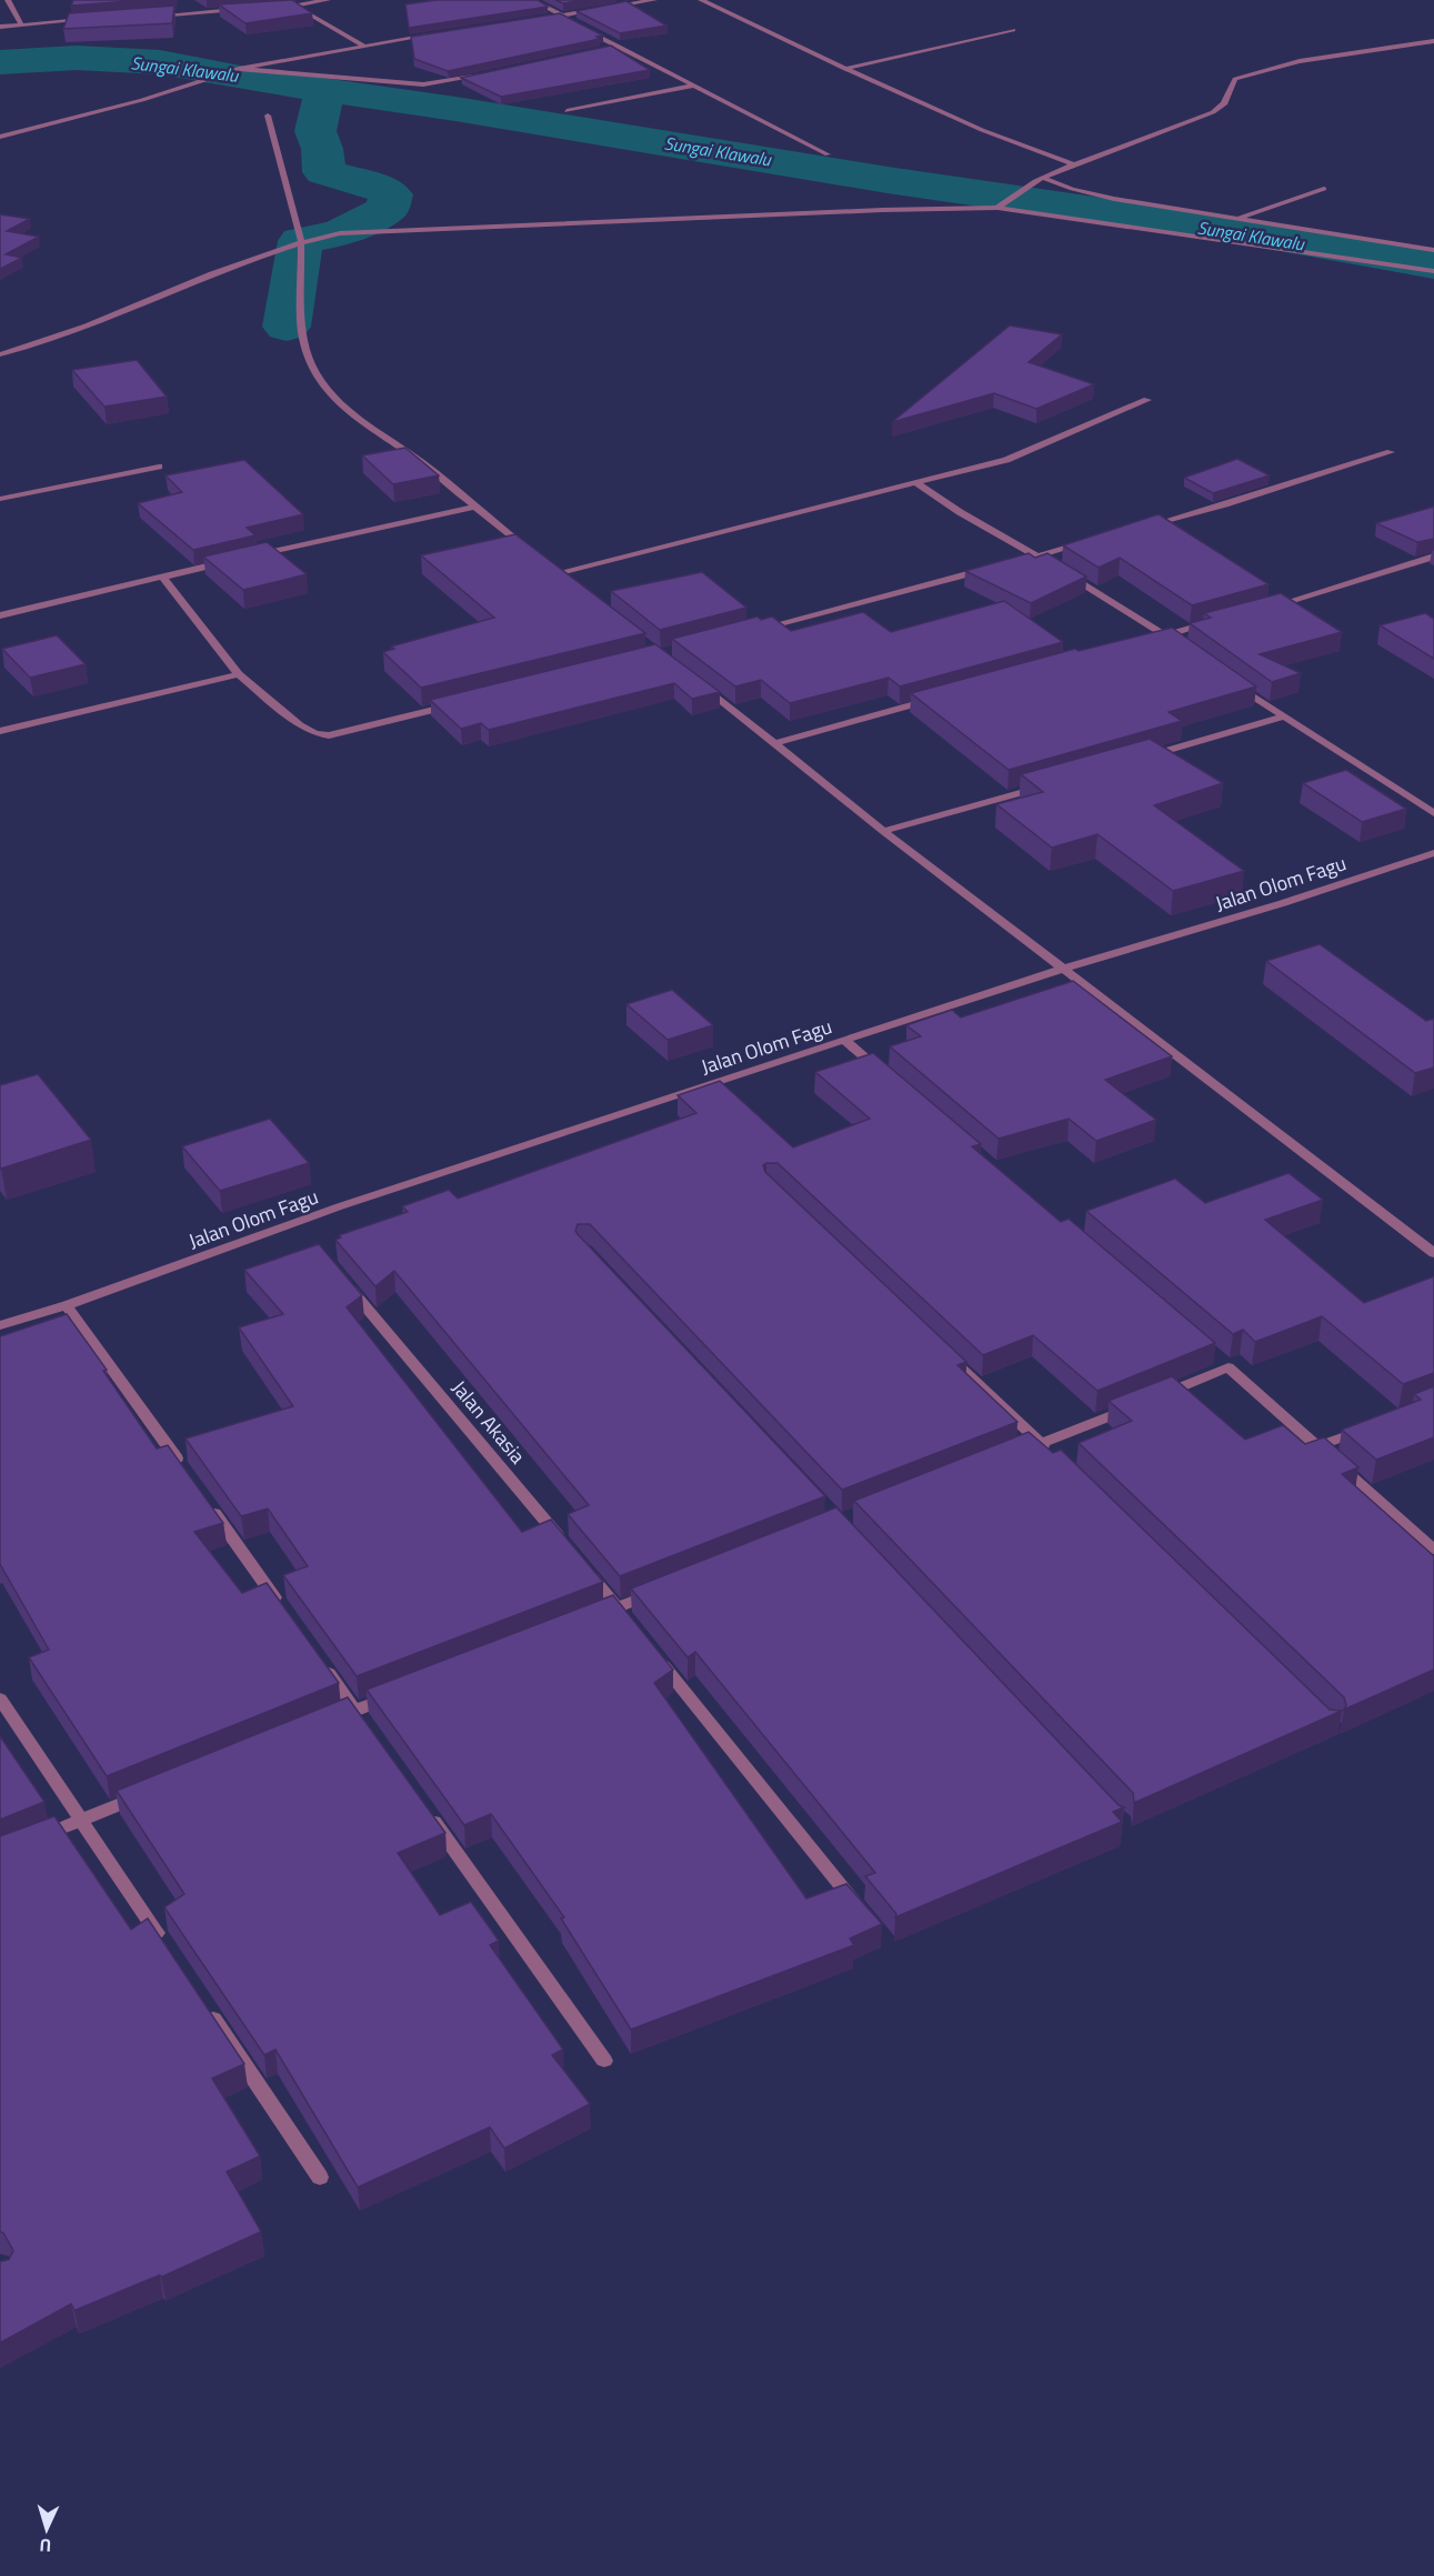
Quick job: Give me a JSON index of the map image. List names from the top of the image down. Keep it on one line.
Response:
{"streets":{"street":["Jalan Olom Fagu","Jalan Akasia"]},"water":["Sungai Klawalu"],"north":"bottom"}
